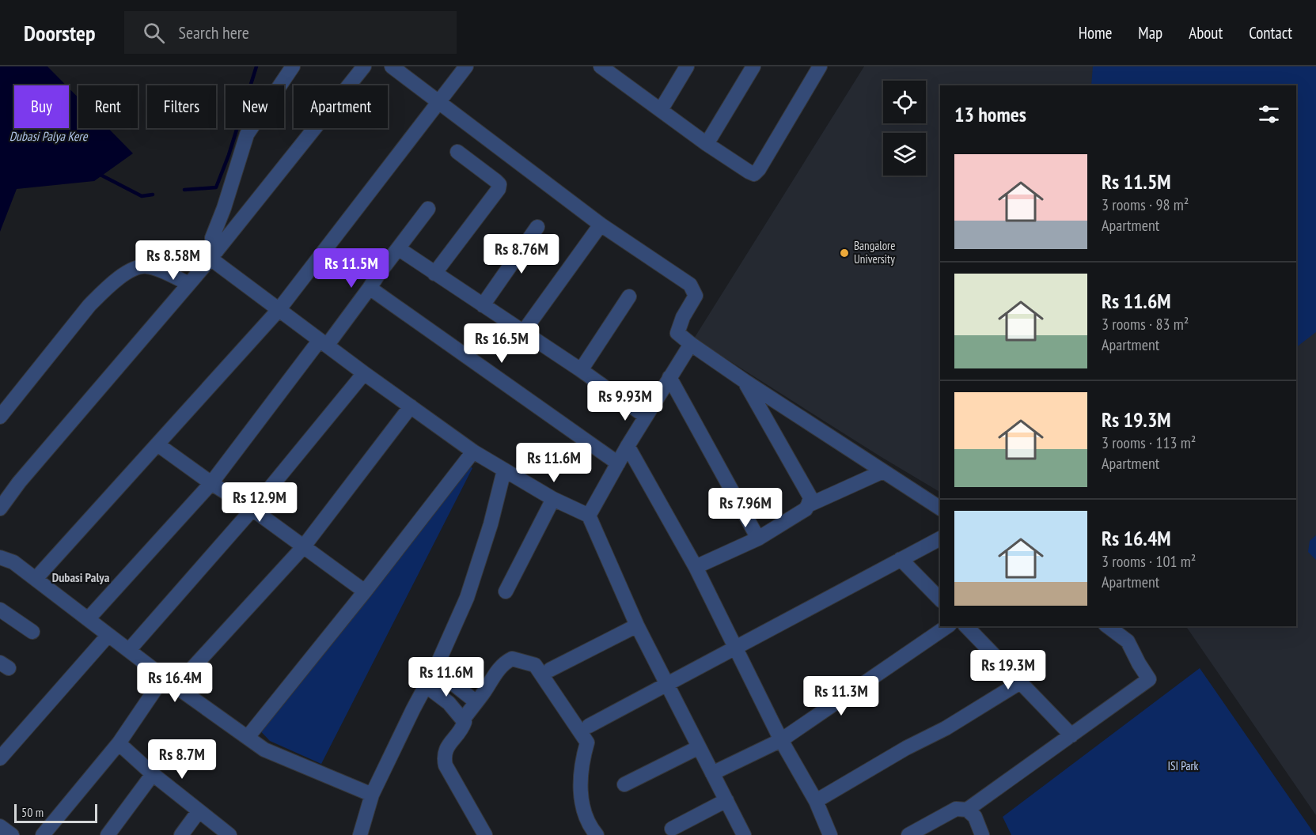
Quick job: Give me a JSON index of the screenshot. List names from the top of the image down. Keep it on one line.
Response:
{"districts":["Dubasi Palya"],"water":["Dubasi Palya Kere"],"parks":["ISI Park"],"places":["Bangalore University"],"scale_bar":"50 m","page":{"header":"Doorstep","search":"Search here","nav":["Home","Map","About","Contact"],"chip":["Buy","Rent","Filters","New","Apartment"],"heading":"13 homes","list":[{"name":"Rs 11.5M","note":"3 rooms · 98 m² · Apartment"},{"name":"Rs 11.6M","note":"3 rooms · 83 m² · Apartment"},{"name":"Rs 19.3M","note":"3 rooms · 113 m² · Apartment"},{"name":"Rs 16.4M","note":"3 rooms · 101 m² · Apartment"}],"price":["Rs 8.76M","Rs 8.58M","Rs 11.5M","Rs 16.5M","Rs 9.93M","Rs 11.6M","Rs 12.9M","Rs 7.96M","Rs 19.3M","Rs 11.6M","Rs 16.4M","Rs 11.3M","Rs 8.7M"],"scale":"50 m"}}
